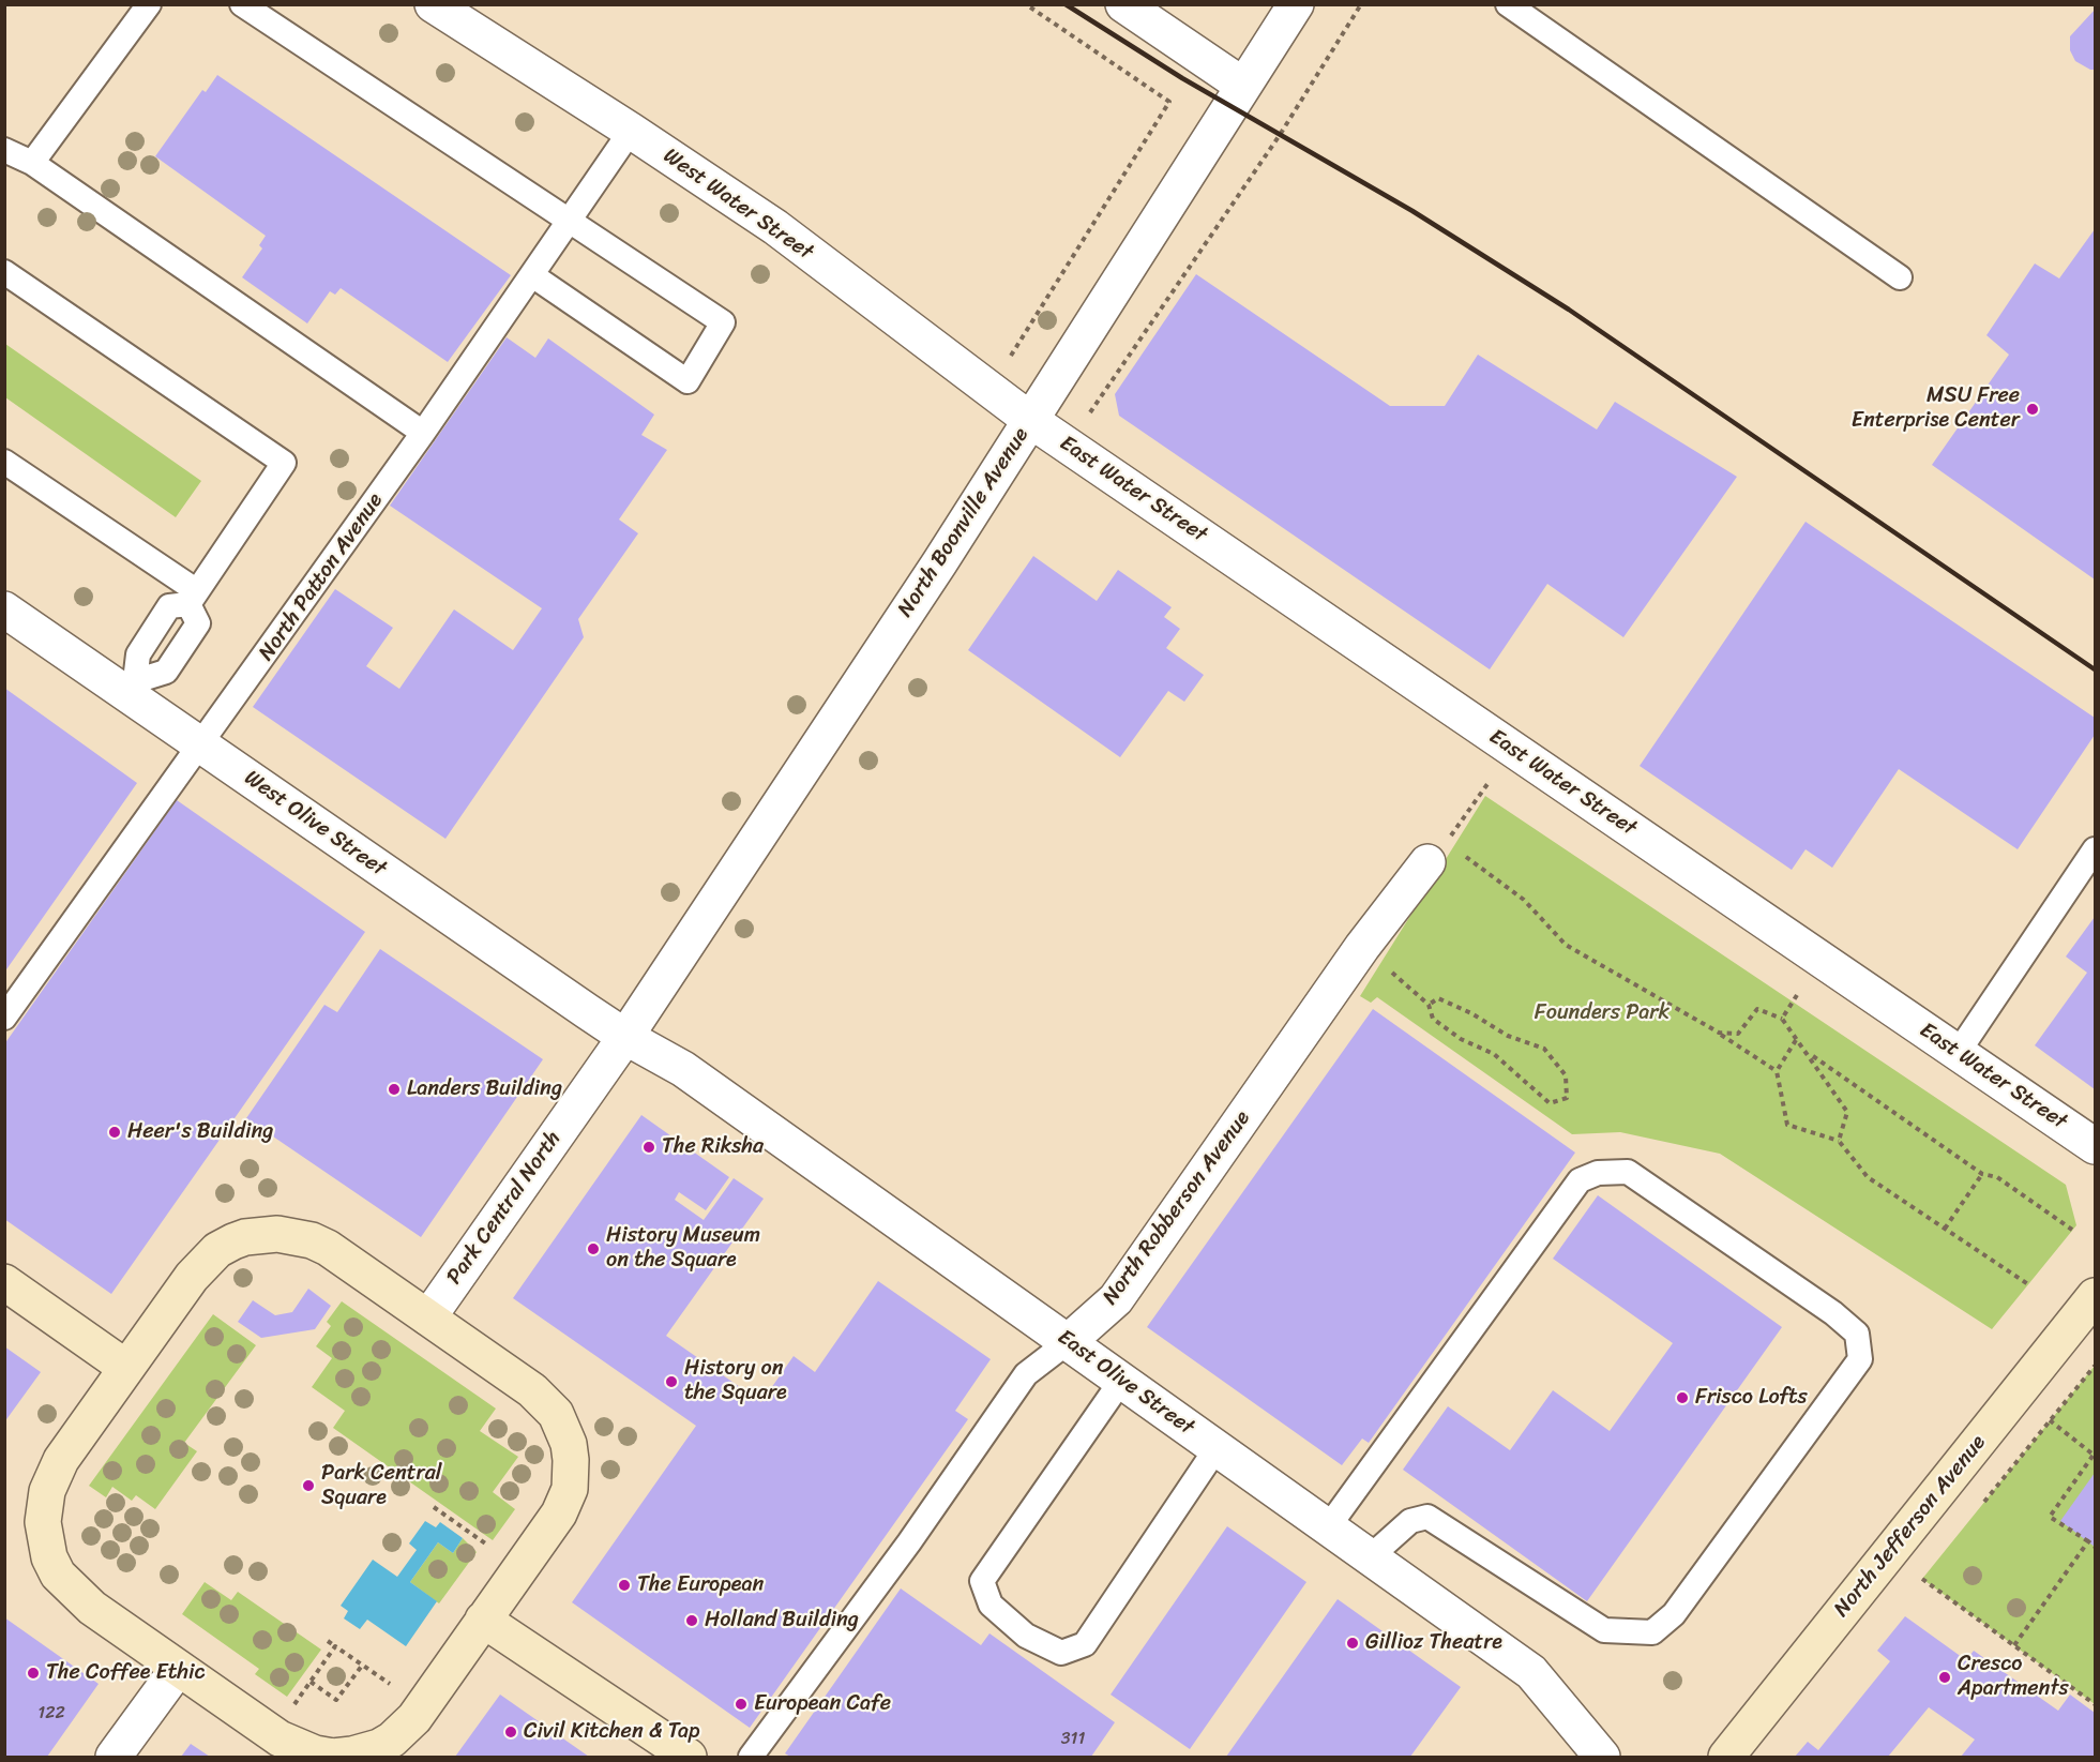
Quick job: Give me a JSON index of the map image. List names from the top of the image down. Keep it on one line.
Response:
{"streets":{"main road":["North Jefferson Avenue"],"street":["West Water Street","East Water Street","North Boonville Avenue","West Olive Street","Park Central North","North Robberson Avenue","East Olive Street"],"lane":["North Patton Avenue"]},"crossings":[["West Water Street","East Water Street"],["West Water Street","North Boonville Avenue"],["West Water Street","North Patton Avenue"],["East Water Street","North Boonville Avenue"],["North Boonville Avenue","West Olive Street"],["North Boonville Avenue","Park Central North"],["North Boonville Avenue","East Olive Street"],["North Patton Avenue","West Olive Street"],["West Olive Street","Park Central North"],["West Olive Street","East Olive Street"],["Park Central North","East Olive Street"],["North Robberson Avenue","East Olive Street"]],"parks":["Founders Park"],"places":["MSU Free Enterprise Center","Landers Building","Heer's Building","The Riksha","History Museum on the Square","History on the Square","Frisco Lofts","Park Central Square","The European","Holland Building","Gillioz Theatre","The Coffee Ethic","Cresco Apartments","European Cafe","Civil Kitchen & Tap"],"house_numbers":["122","311"]}
